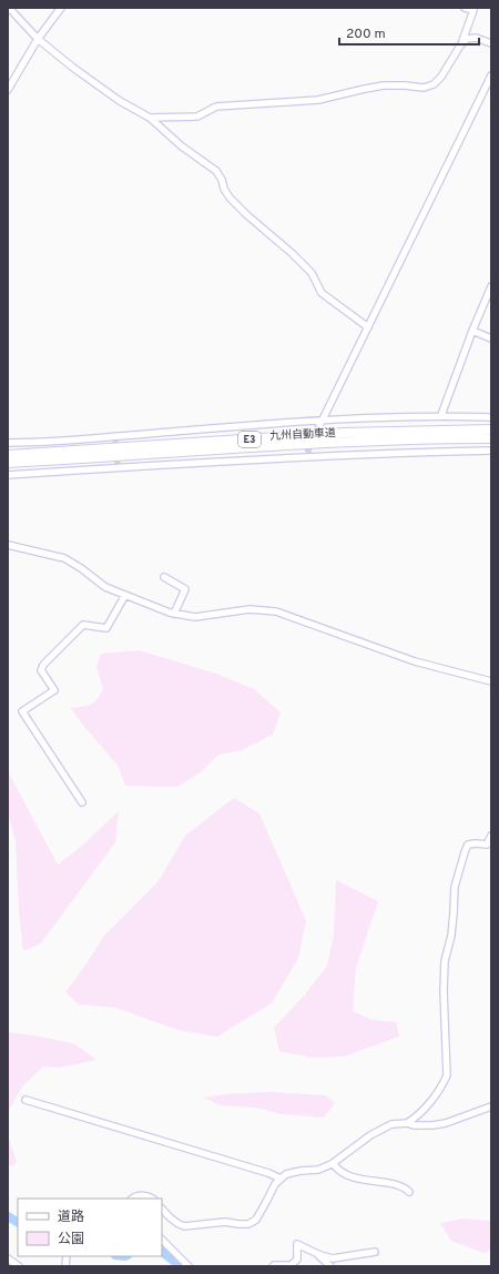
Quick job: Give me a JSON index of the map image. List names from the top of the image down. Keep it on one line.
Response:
{"streets":{"highway":["九州自動車道","E3"]},"legend":["道路","公園"],"scale_bar":"200 m"}
